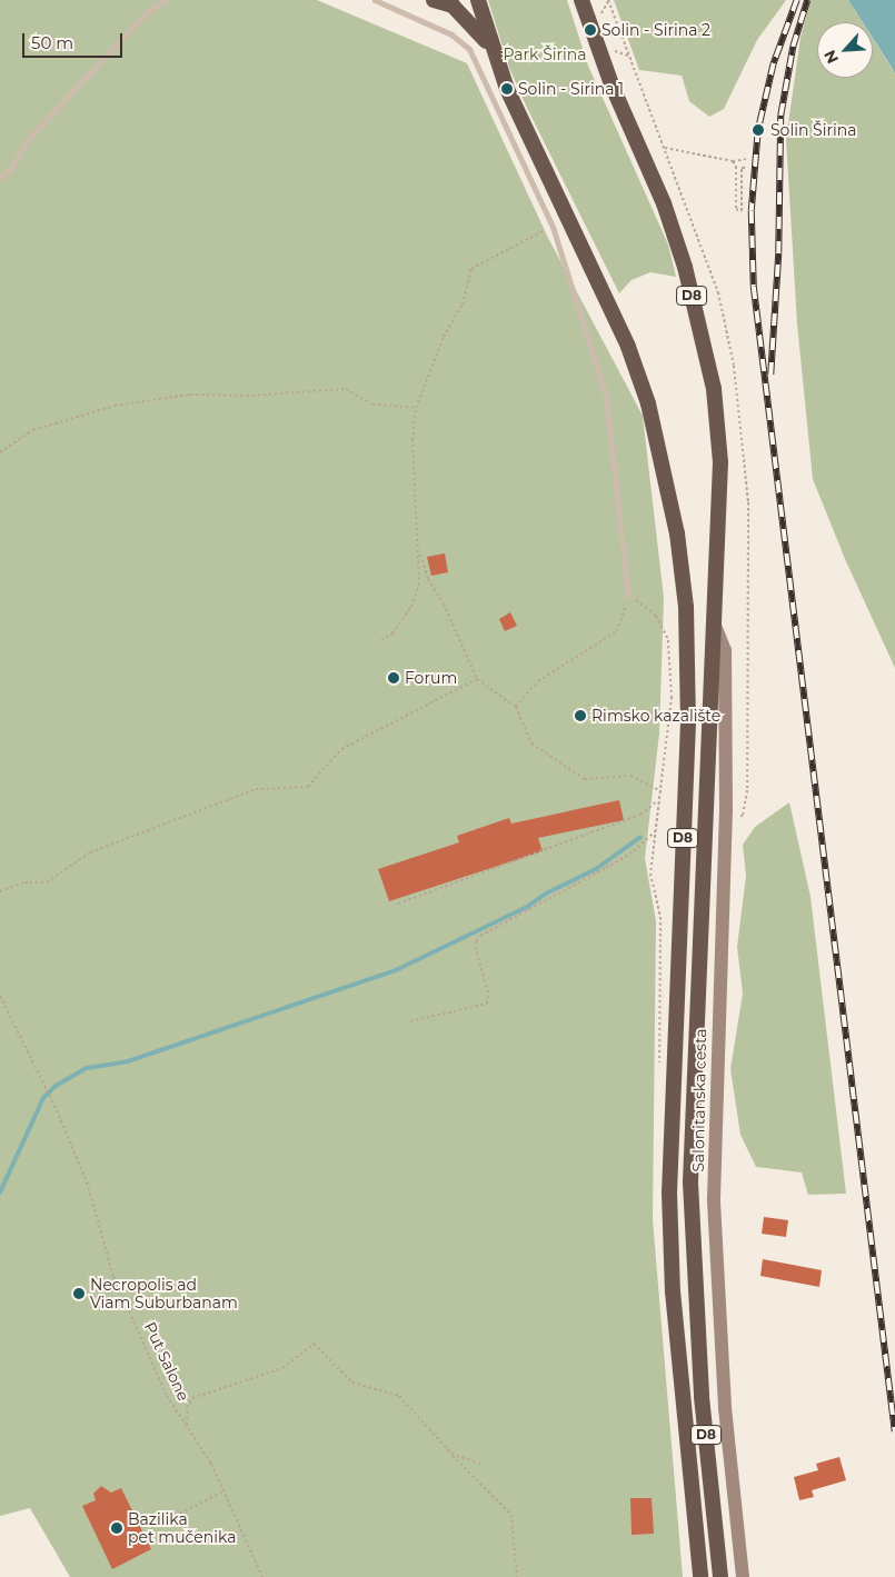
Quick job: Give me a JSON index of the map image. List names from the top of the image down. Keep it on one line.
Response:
{"streets":{"highway":["D8"],"main road":["Salonitanska cesta"],"path":["Put Salone"]},"crossings":[["D8","Salonitanska cesta"]],"parks":["Park Širina"],"places":["Solin - Sirina 2","Solin - Sirina 1","Solin Širina","Forum","Rimsko kazalište","Necropolis ad Viam Suburbanam","Bazilika pet mučenika"],"scale_bar":"50 m","north":"bottom left"}
